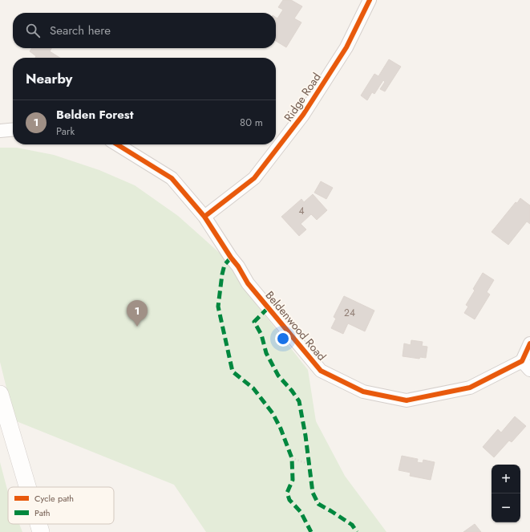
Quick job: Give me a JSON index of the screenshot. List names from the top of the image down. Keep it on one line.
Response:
{"streets":{"street":["Ridge Road","Beldenwood Road"]},"crossings":[["Ridge Road","Beldenwood Road"]],"house_numbers":["4","24"],"legend":["Cycle path","Path"],"page":{"search":"Search here","heading":"Nearby","list":[{"mark":"1","name":"Belden Forest","note":"Park","value":"80 m"}],"pins":"1","map_buttons":["+","−"]}}
